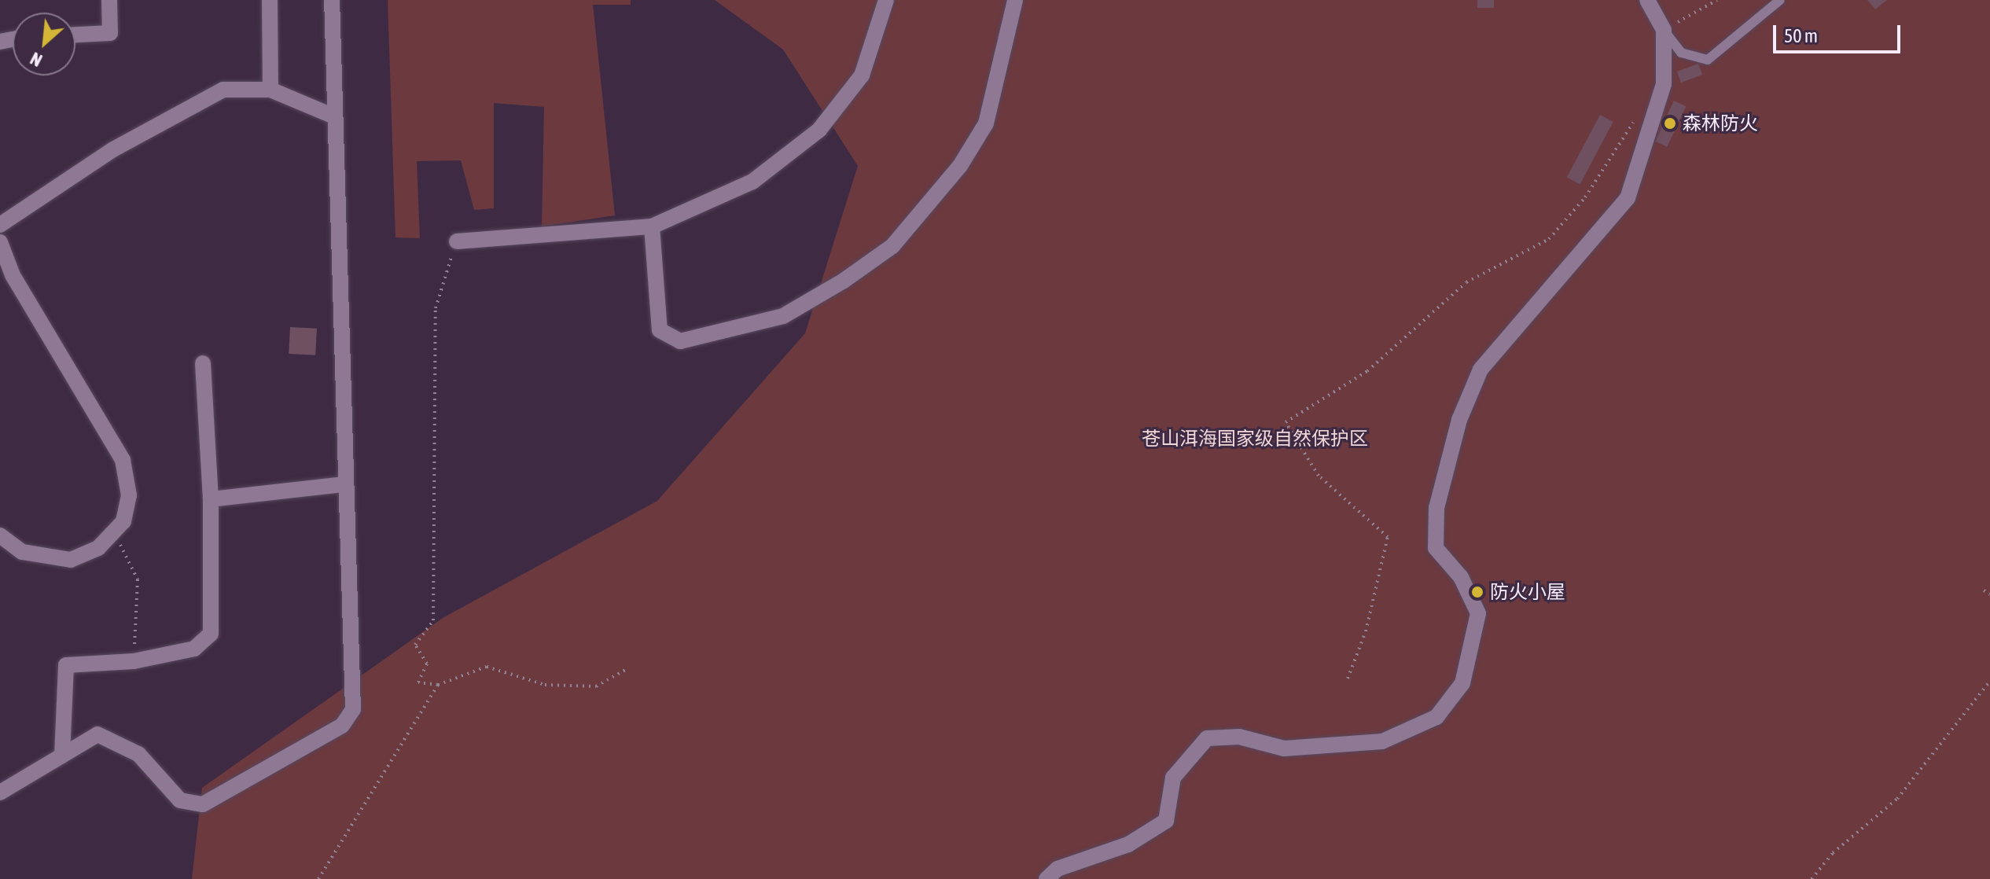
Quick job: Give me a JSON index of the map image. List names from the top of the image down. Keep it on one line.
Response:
{"parks":["苍山洱海国家级自然保护区"],"places":["森林防火","防火小屋"],"scale_bar":"50 m","north":"bottom left"}
